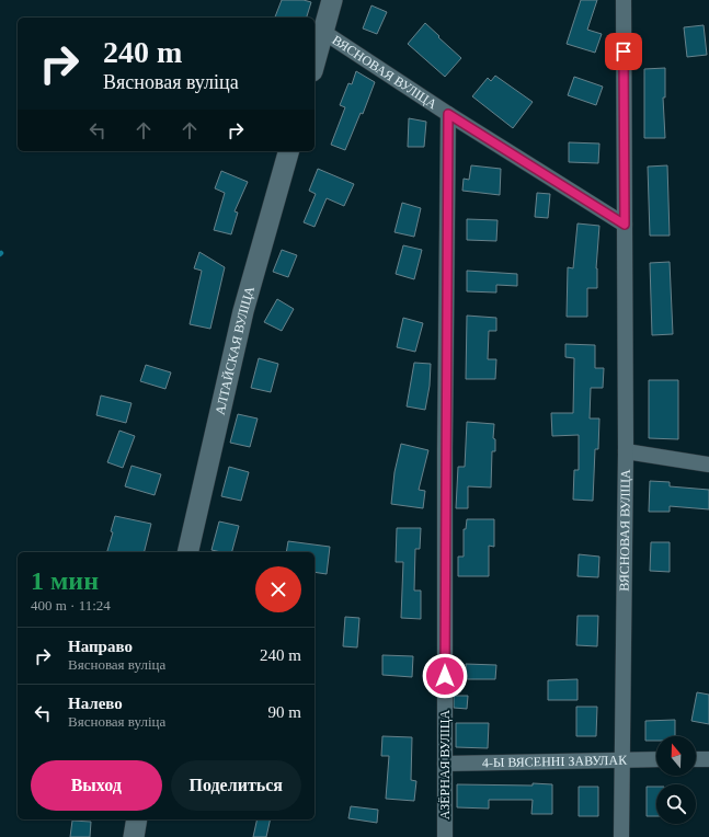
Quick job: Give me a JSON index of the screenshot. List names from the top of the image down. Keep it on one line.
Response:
{"streets":{"main road":["АЛТАЙСКАЯ ВУЛІЦА"],"street":["ВЯСНОВАЯ ВУЛІЦА","4-Ы ВЯСЕННІ ЗАВУЛАК","АЗЁРНАЯ ВУЛІЦА"]},"crossings":[["ВЯСНОВАЯ ВУЛІЦА","4-Ы ВЯСЕННІ ЗАВУЛАК"],["ВЯСНОВАЯ ВУЛІЦА","АЗЁРНАЯ ВУЛІЦА"],["4-Ы ВЯСЕННІ ЗАВУЛАК","АЗЁРНАЯ ВУЛІЦА"]],"north":"top","page":{"turn":["240 m","Вясновая вуліца"],"heading":["1 мин","400 m · 11:24"],"list":[{"name":"Направо","note":"Вясновая вуліца","value":"240 m"},{"name":"Налево","note":"Вясновая вуліца","value":"90 m"}],"buttons":["Выход","Поделиться"]}}
